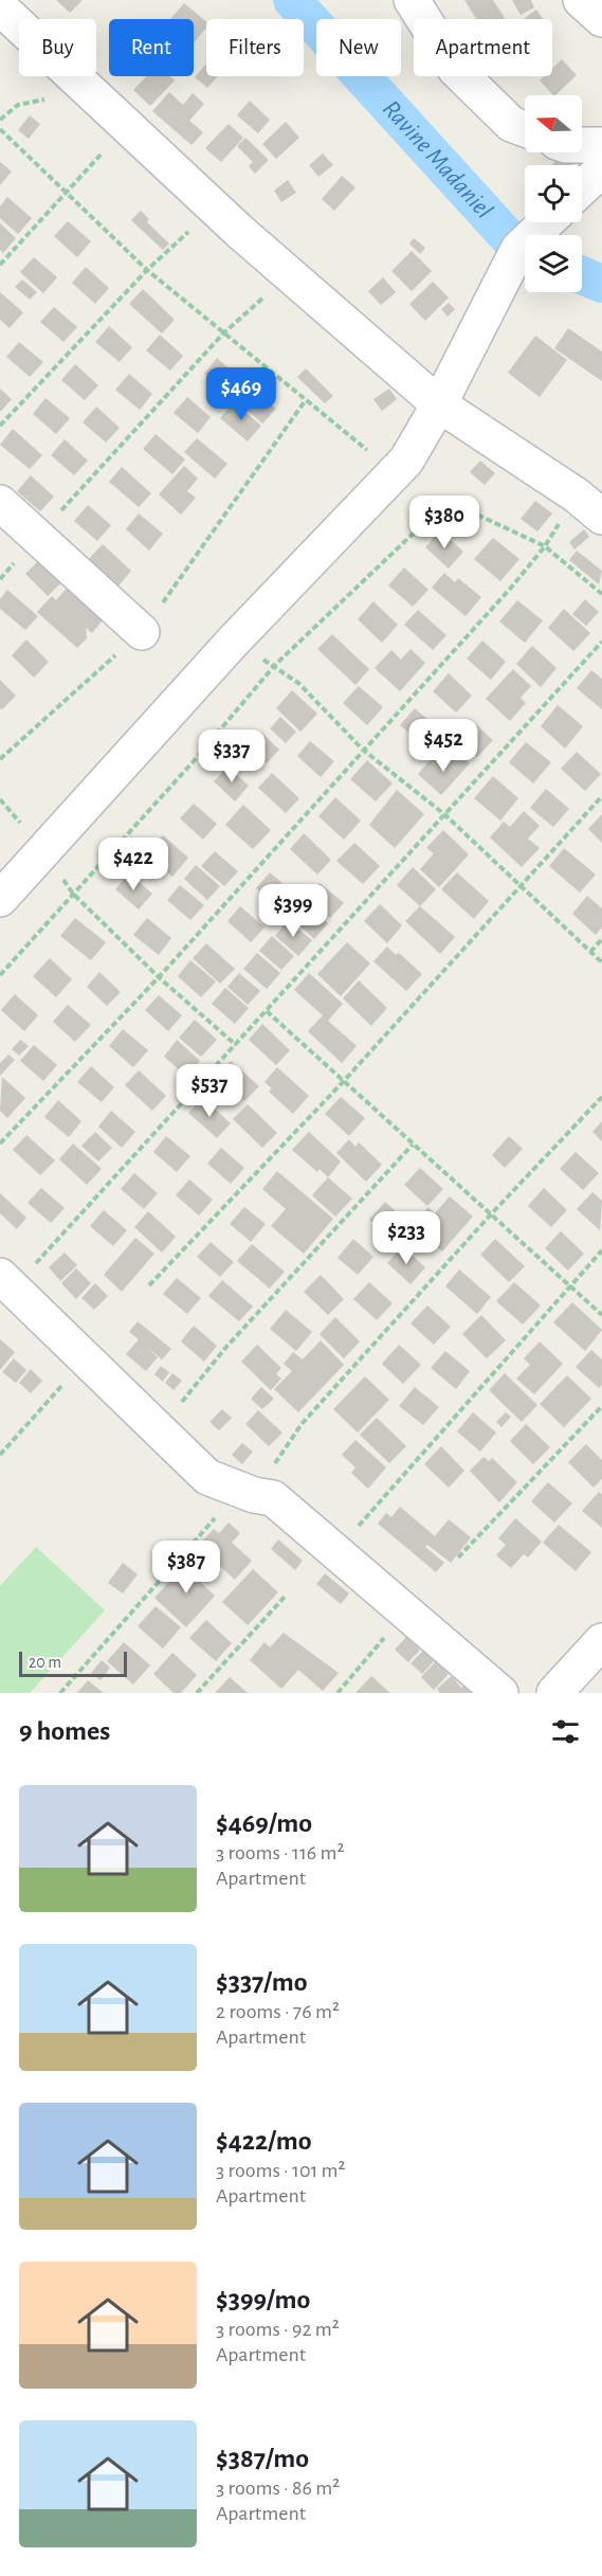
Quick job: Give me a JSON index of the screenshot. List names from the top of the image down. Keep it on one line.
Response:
{"water":["Ravine Madaniel"],"scale_bar":"20 m","north":"left","page":{"chip":["Buy","Rent","Filters","New","Apartment"],"price":["$469","$380","$452","$337","$422","$399","$537","$233","$387"],"scale":"20 m","heading":"9 homes","list":[{"name":"$469/mo","note":"3 rooms · 116 m² · Apartment"},{"name":"$337/mo","note":"2 rooms · 76 m² · Apartment"},{"name":"$422/mo","note":"3 rooms · 101 m² · Apartment"},{"name":"$399/mo","note":"3 rooms · 92 m² · Apartment"},{"name":"$387/mo","note":"3 rooms · 86 m² · Apartment"}]}}
